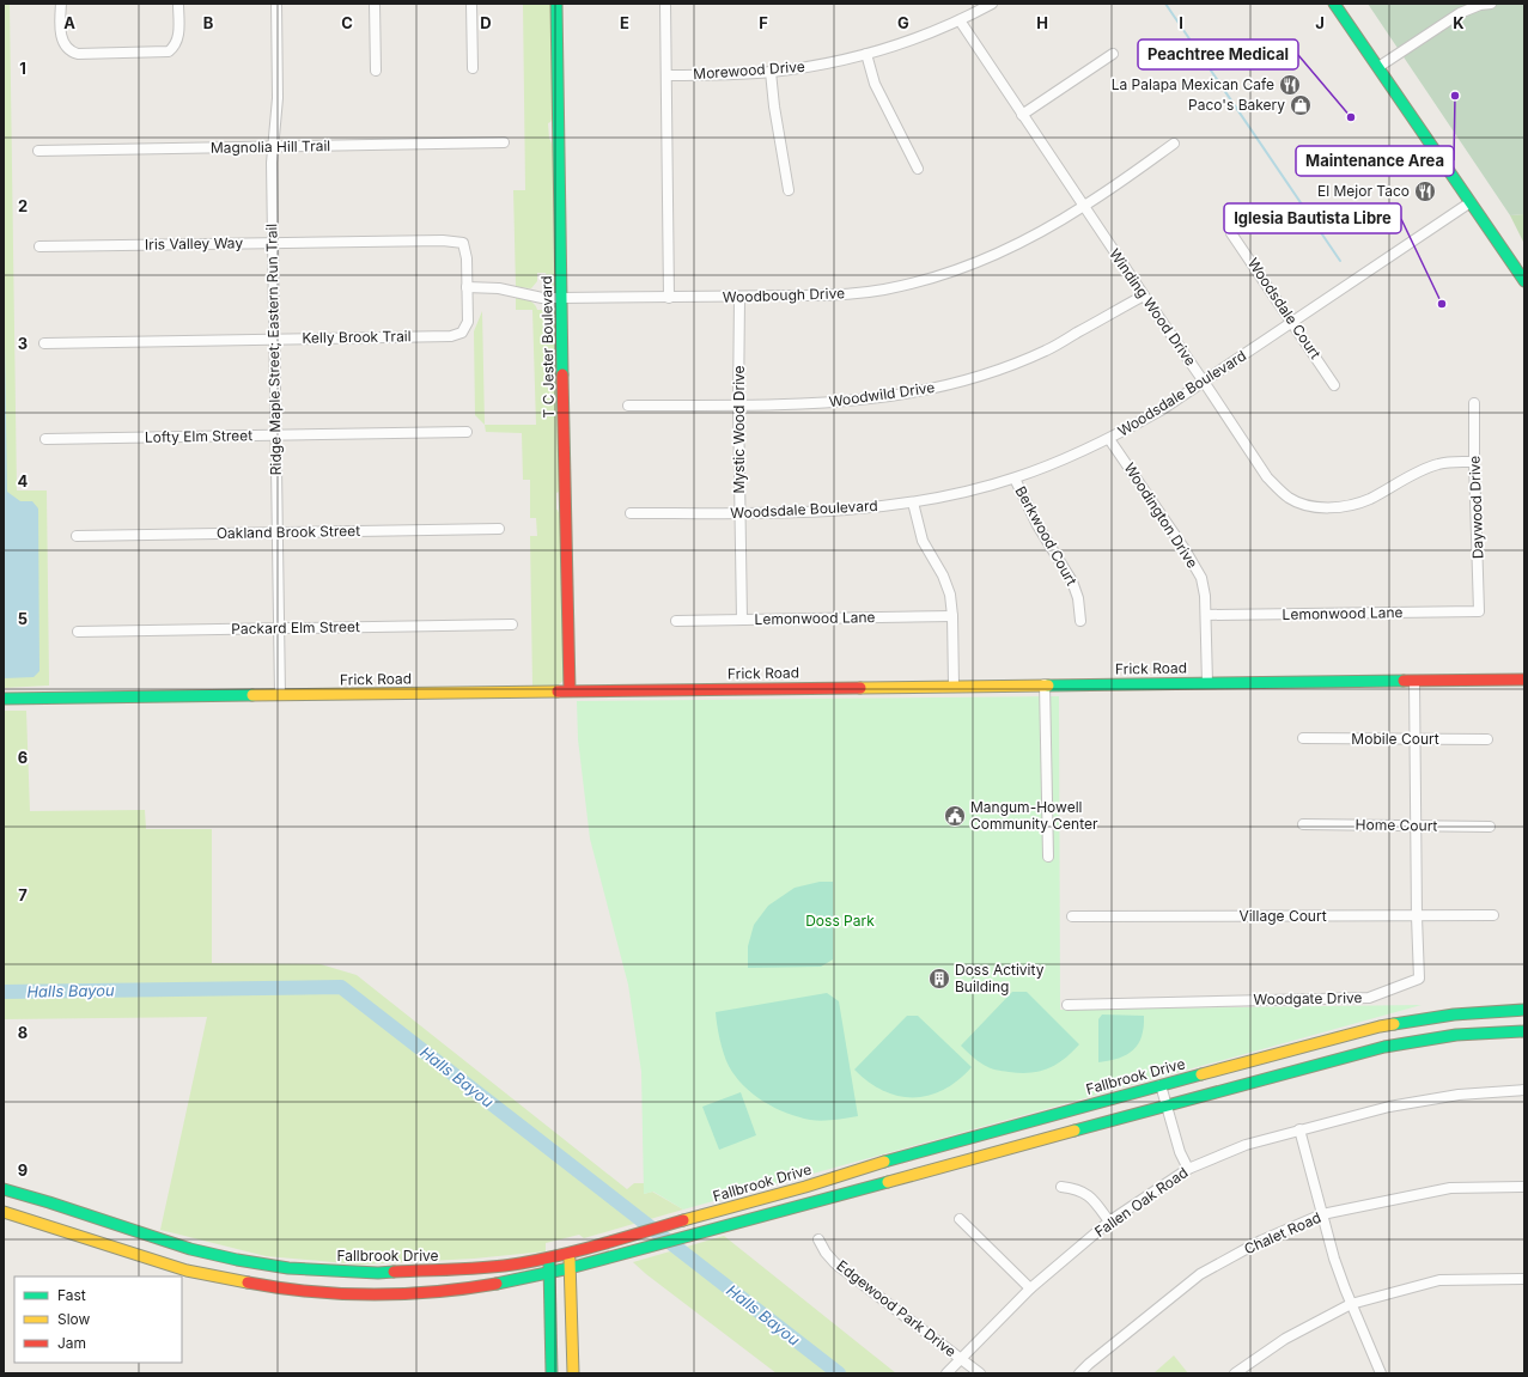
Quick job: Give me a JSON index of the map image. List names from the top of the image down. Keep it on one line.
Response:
{"streets":{"main road":["T C Jester Boulevard","Frick Road","Fallbrook Drive"],"street":["Morewood Drive","Magnolia Hill Trail","Iris Valley Way","Woodbough Drive","Winding Wood Drive","Woodsdale Court","Kelly Brook Trail","Ridge Maple Street; Eastern Run Trail","Woodsdale Boulevard","Woodwild Drive","Mystic Wood Drive","Lofty Elm Street","Daywood Drive","Woodington Drive","Oakland Brook Street","Berkwood Court","Lemonwood Lane","Packard Elm Street","Mobile Court","Home Court","Village Court","Woodgate Drive","Fallen Oak Road","Chalet Road","Edgewood Park Drive"]},"crossings":[["Morewood Drive","Winding Wood Drive"],["Magnolia Hill Trail","Ridge Maple Street; Eastern Run Trail"],["Iris Valley Way","Kelly Brook Trail"],["Iris Valley Way","Ridge Maple Street; Eastern Run Trail"],["Woodbough Drive","Winding Wood Drive"],["Woodbough Drive","Kelly Brook Trail"],["Woodbough Drive","T C Jester Boulevard"],["Woodbough Drive","Mystic Wood Drive"],["Winding Wood Drive","Woodsdale Boulevard"],["Winding Wood Drive","Woodwild Drive"],["Winding Wood Drive","Daywood Drive"],["Woodsdale Court","Woodsdale Boulevard"],["Kelly Brook Trail","Ridge Maple Street; Eastern Run Trail"],["T C Jester Boulevard","Frick Road"],["Ridge Maple Street; Eastern Run Trail","Lofty Elm Street"],["Ridge Maple Street; Eastern Run Trail","Oakland Brook Street"],["Ridge Maple Street; Eastern Run Trail","Packard Elm Street"],["Ridge Maple Street; Eastern Run Trail","Frick Road"],["Woodsdale Boulevard","Mystic Wood Drive"],["Woodsdale Boulevard","Woodington Drive"],["Woodsdale Boulevard","Berkwood Court"],["Woodwild Drive","Mystic Wood Drive"],["Mystic Wood Drive","Lemonwood Lane"],["Daywood Drive","Lemonwood Lane"],["Woodington Drive","Lemonwood Lane"],["Woodington Drive","Frick Road"],["Frick Road","Woodgate Drive"],["Mobile Court","Woodgate Drive"],["Home Court","Woodgate Drive"],["Village Court","Woodgate Drive"],["Fallen Oak Road","Edgewood Park Drive"]],"water":["Halls Bayou"],"parks":["Doss Park"],"places":{"restaurant":["La Palapa Mexican Cafe","El Mejor Taco"],"other":["Maintenance Area","Peachtree Medical","Iglesia Bautista Libre"],"shop":["Paco's Bakery"],"public building":["Mangum-Howell Community Center"],"building":["Doss Activity Building"]},"legend":["Fast","Slow","Jam"],"grid":{"columns":["A","B","C","D","E","F","G","H","I","J","K"],"rows":["1","2","3","4","5","6","7","8","9"]}}
